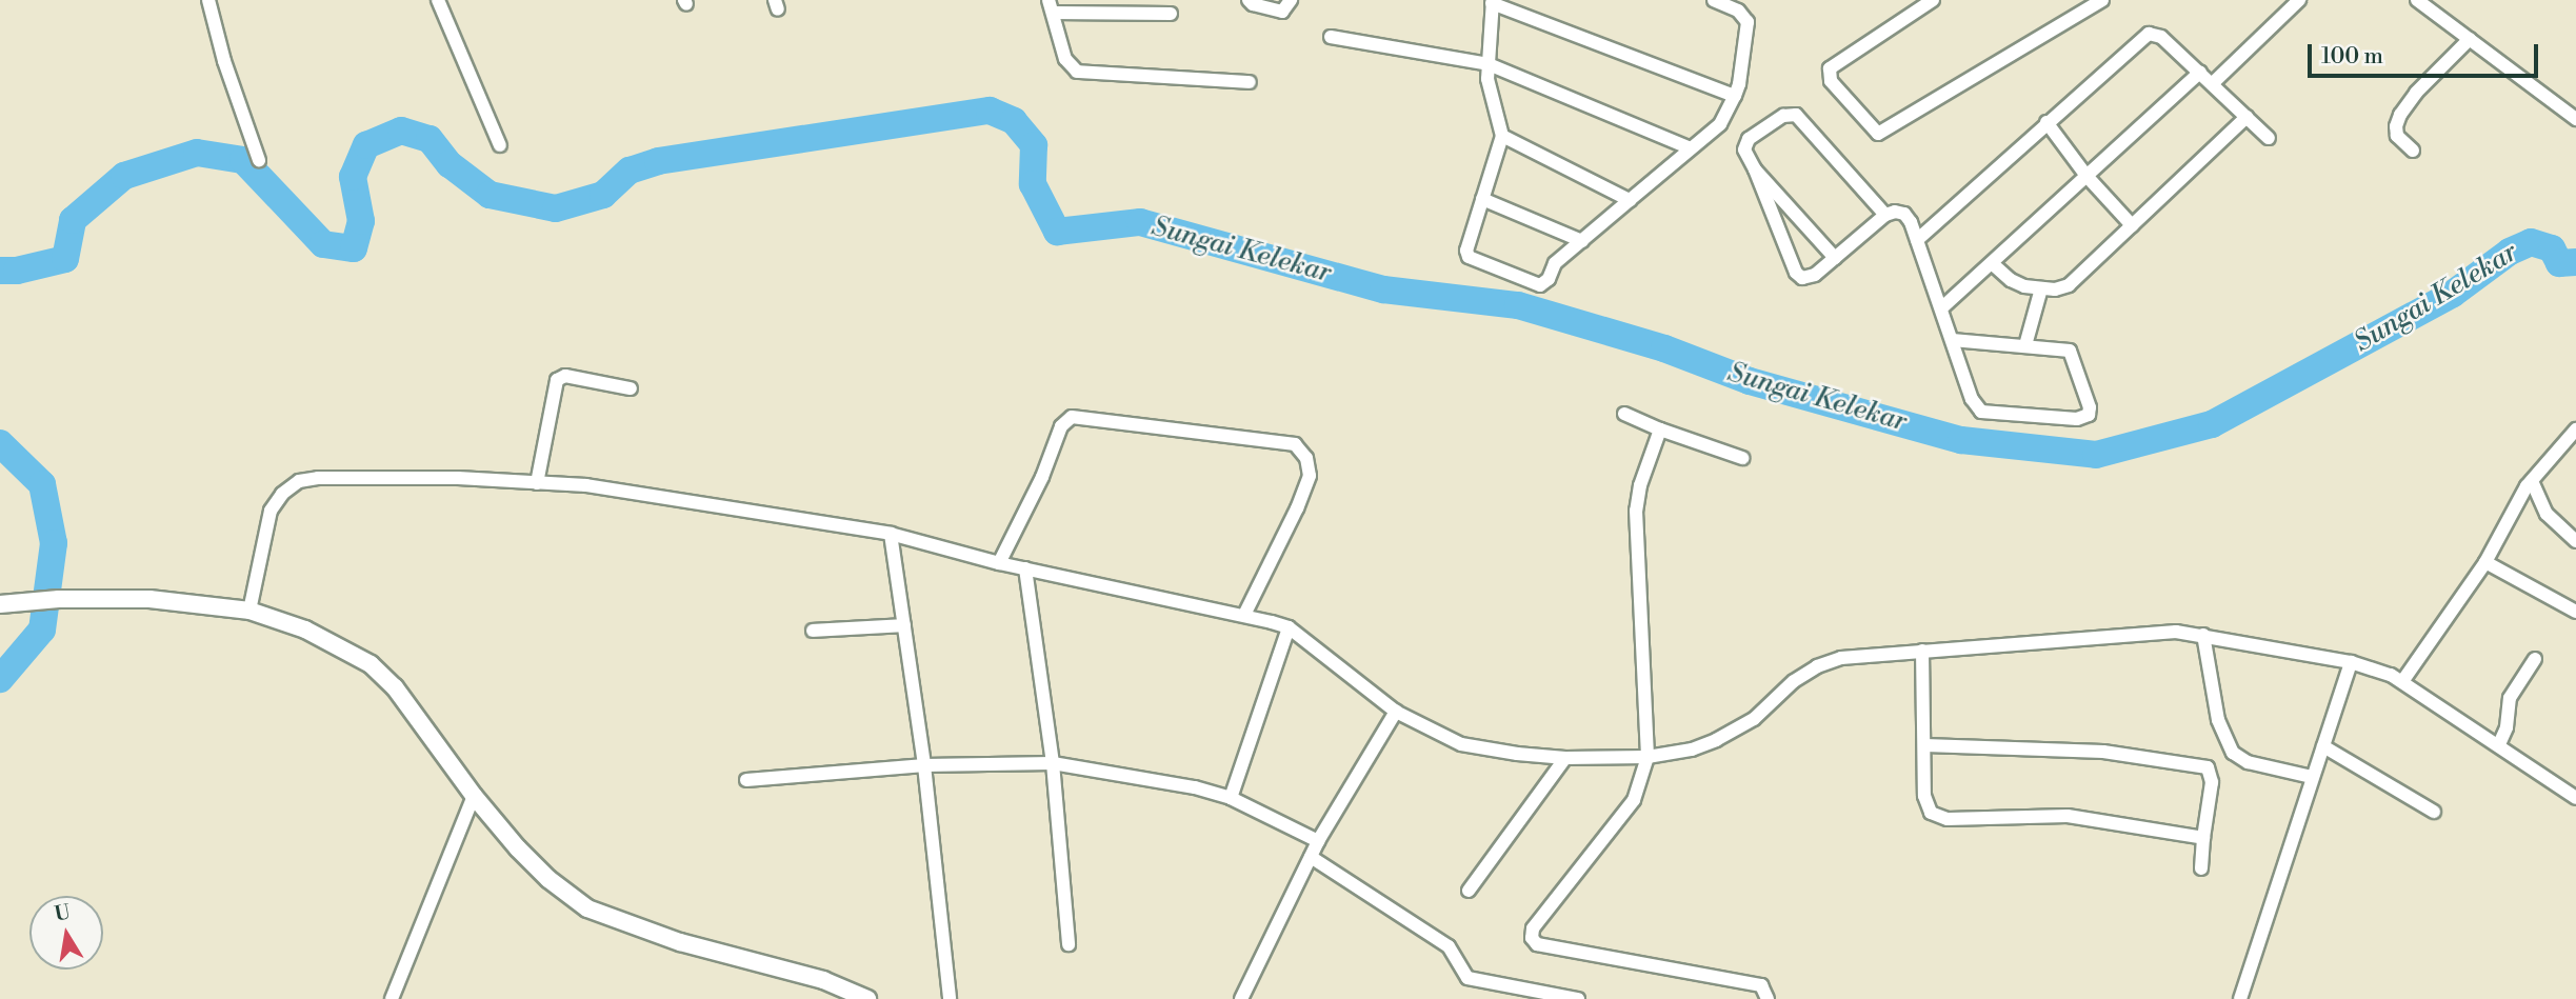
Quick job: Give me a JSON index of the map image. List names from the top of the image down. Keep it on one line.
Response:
{"water":["Sungai Kelekar"],"scale_bar":"100 m","north":"top"}
